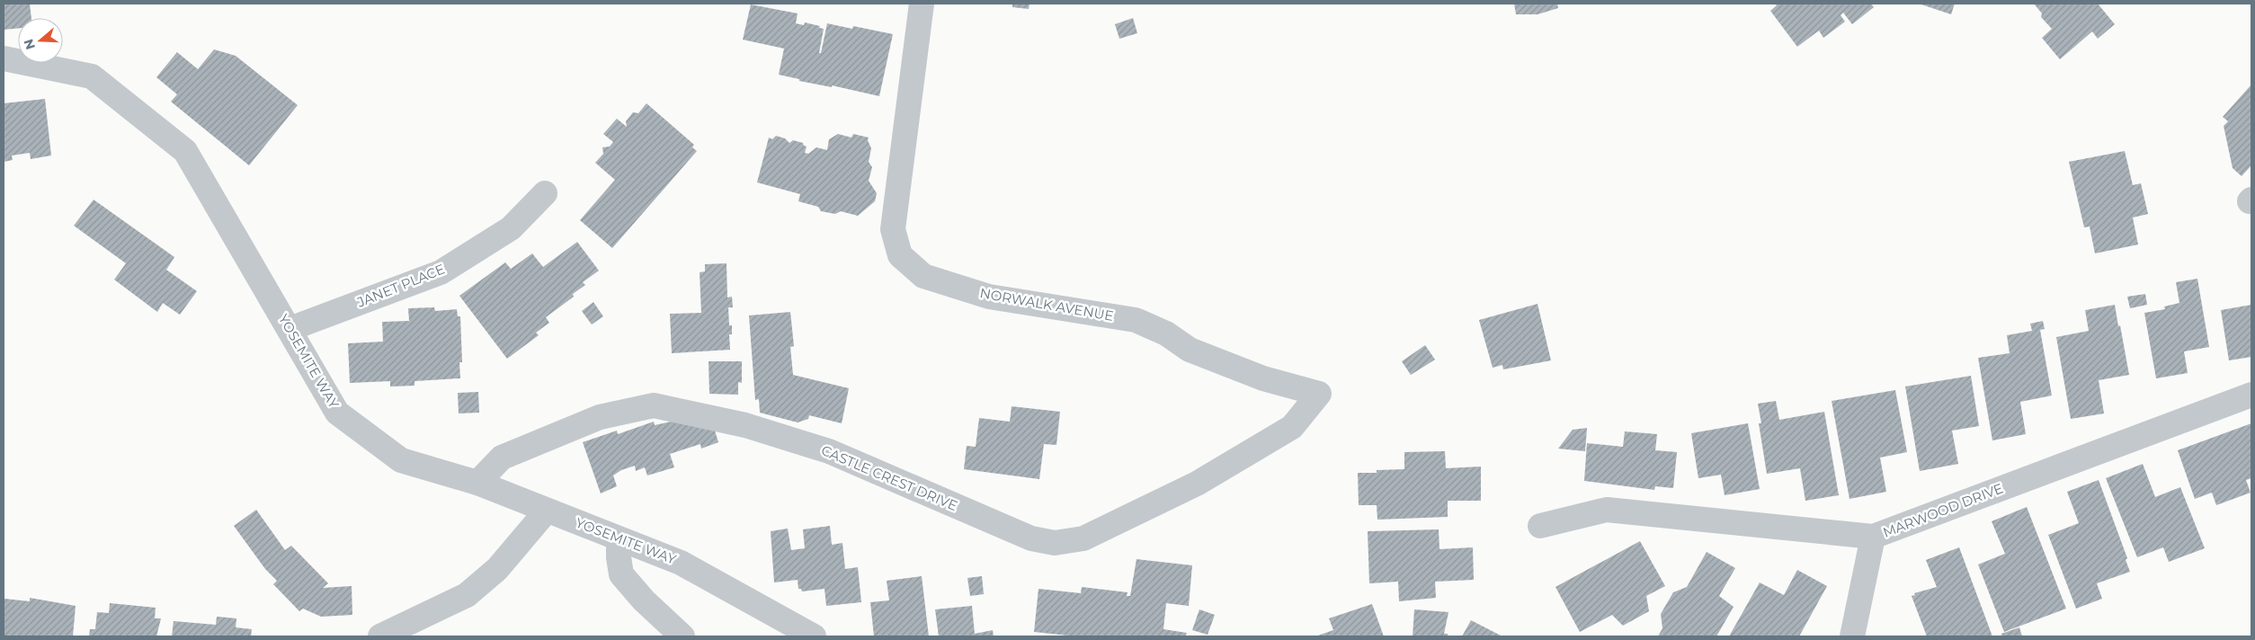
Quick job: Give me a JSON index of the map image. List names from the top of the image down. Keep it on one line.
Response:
{"streets":{"street":["JANET PLACE","NORWALK AVENUE","YOSEMITE WAY","CASTLE CREST DRIVE","MARWOOD DRIVE"]},"crossings":[["JANET PLACE","YOSEMITE WAY"],["NORWALK AVENUE","CASTLE CREST DRIVE"],["YOSEMITE WAY","CASTLE CREST DRIVE"]],"north":"left"}
